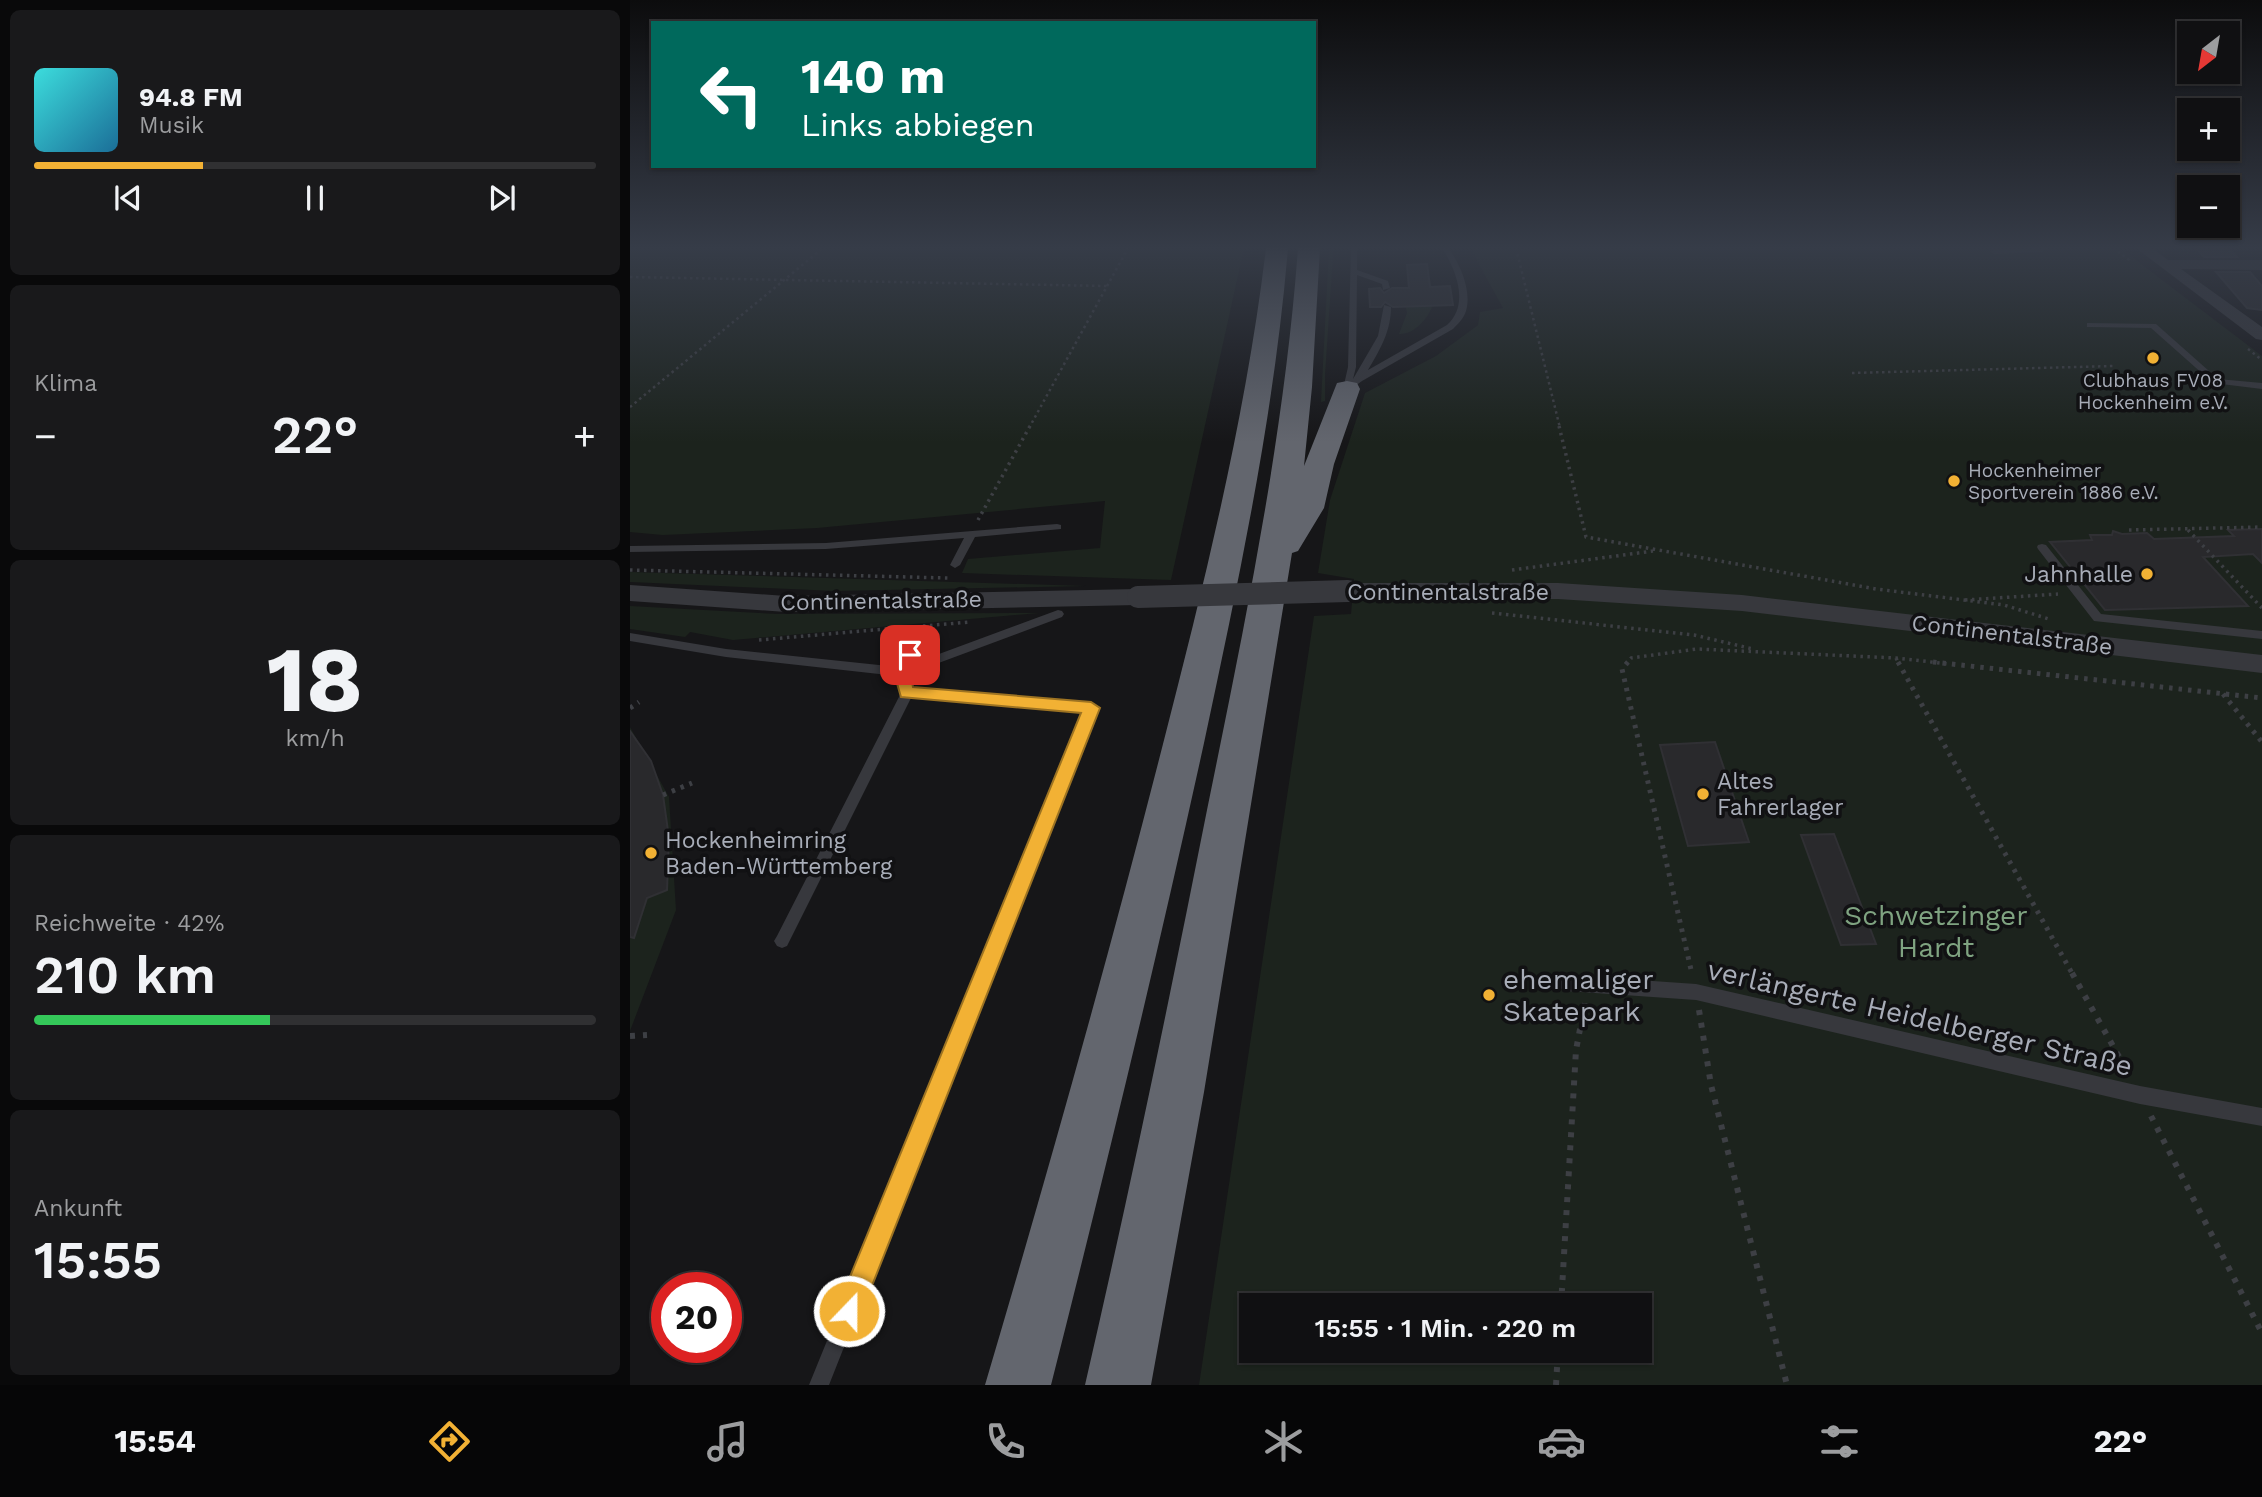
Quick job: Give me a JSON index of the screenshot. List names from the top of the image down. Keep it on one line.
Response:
{"streets":{"street":["Continentalstraße"],"lane":["verlängerte Heidelberger Straße"]},"parks":["Schwetzinger Hardt"],"places":["Clubhaus FV08 Hockenheim e.V.","Hockenheimer Sportverein 1886 e.V.","Jahnhalle","Altes Fahrerlager","Hockenheimring Baden-Württemberg","ehemaliger Skatepark"],"north":"bottom left","page":{"map_buttons":["+","−"],"turn":["140 m","Links abbiegen"],"song":["94.8 FM","Musik"],"tile":["Klima",["18","km/h"],["Reichweite · 42%","210 km"],["Ankunft","15:55"]],"heat":["−","22°","+"],"limit":"20","trip":"15:55 · 1 Min. · 220 m","tabs":["15:54","22°"]}}
